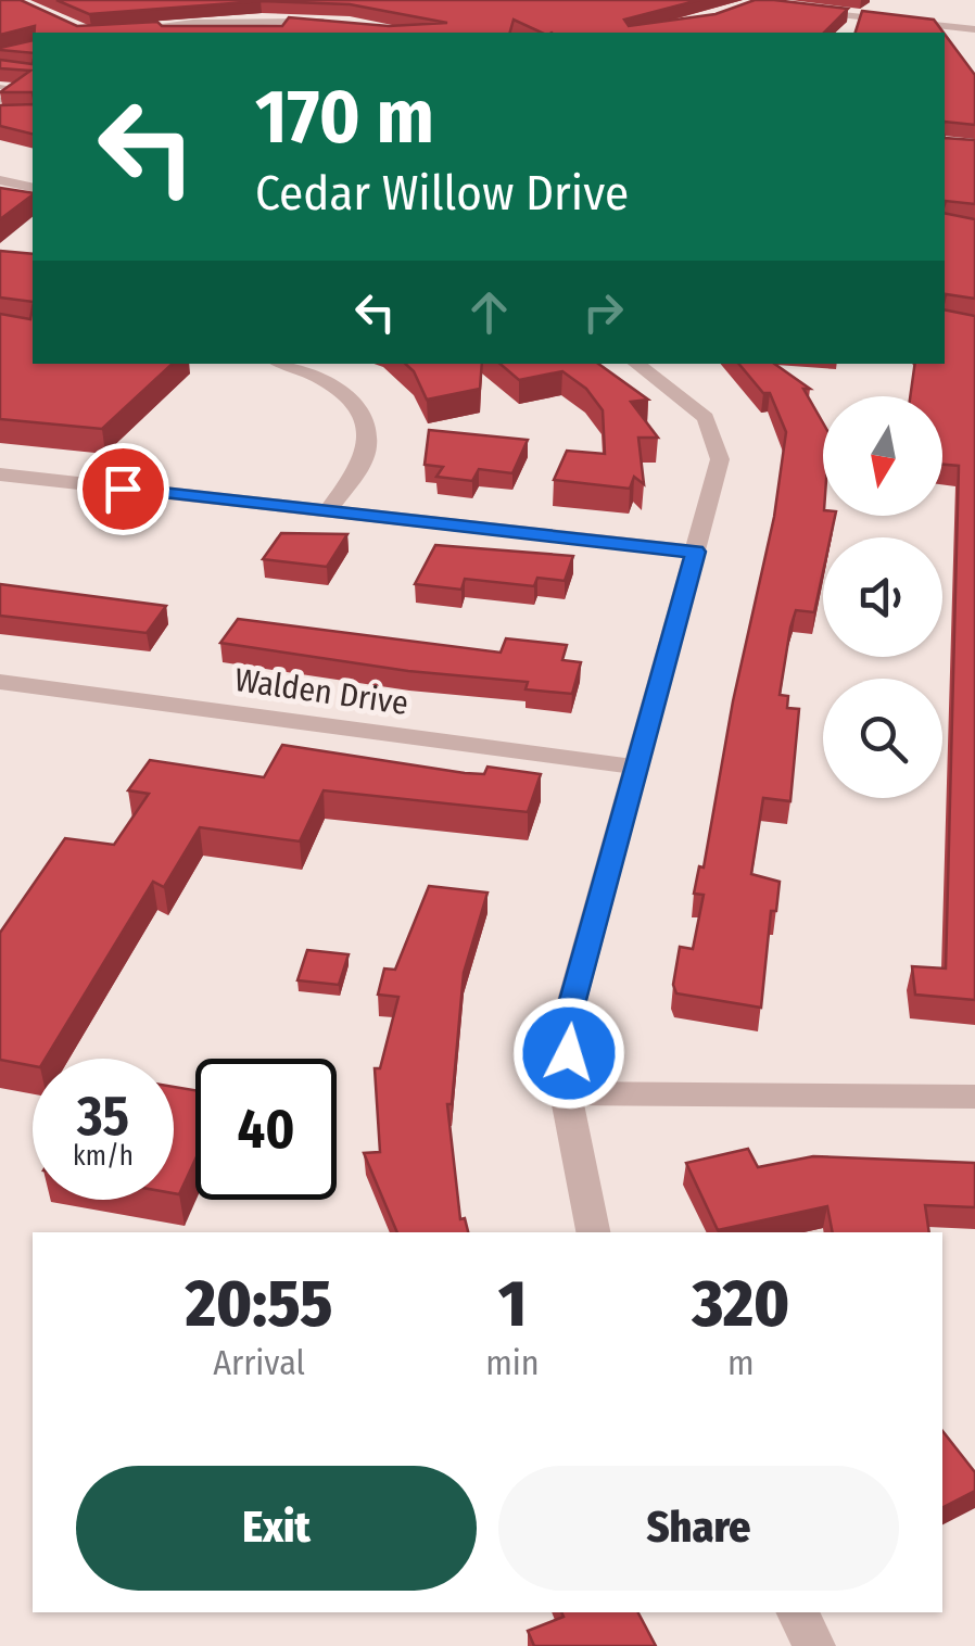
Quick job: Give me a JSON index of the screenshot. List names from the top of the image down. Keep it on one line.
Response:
{"streets":{"street":["Walden Drive"]},"north":"bottom","page":{"turn":["170 m","Cedar Willow Drive"],"speed":"35 km/h","limit":"40","eta":["20:55","Arrival","1","min","320","m"],"buttons":["Exit","Share"]}}
